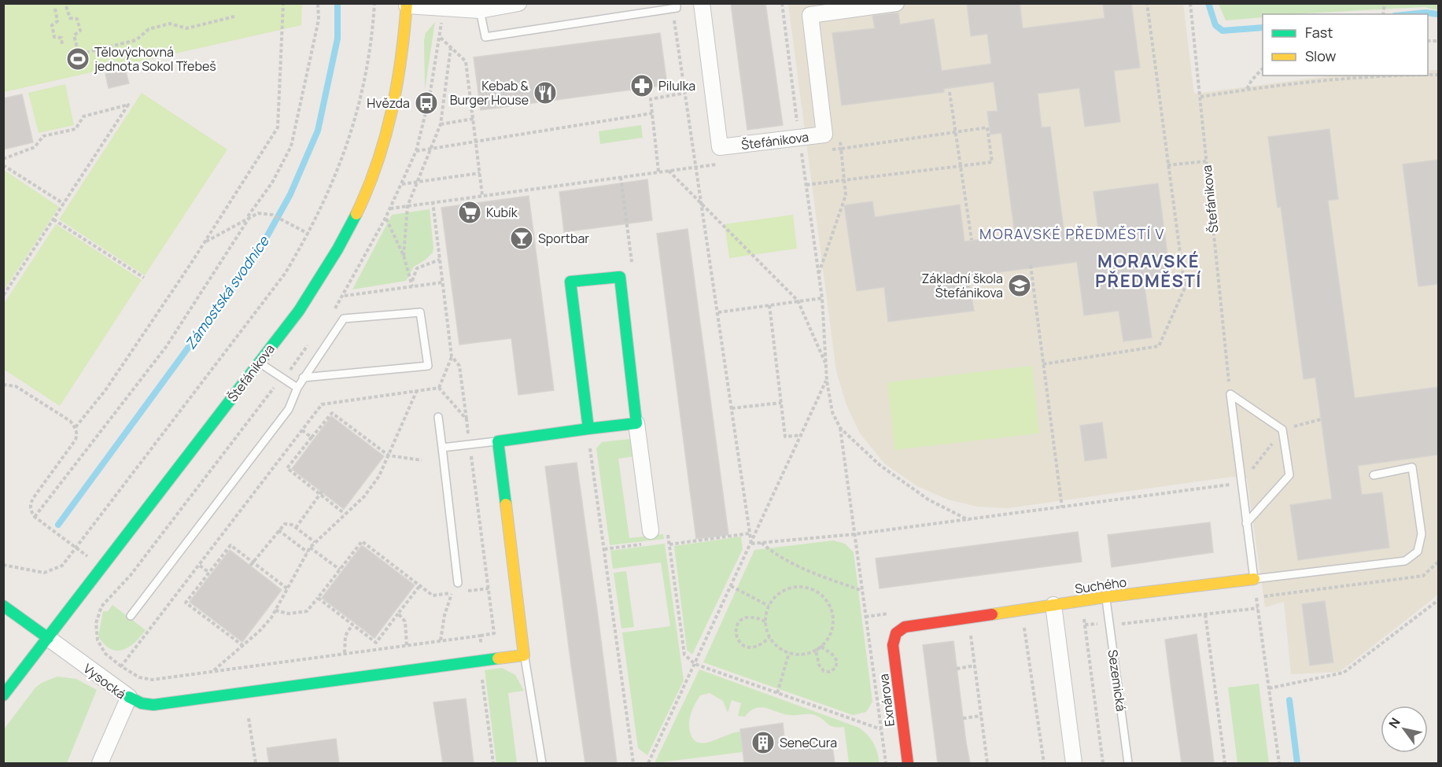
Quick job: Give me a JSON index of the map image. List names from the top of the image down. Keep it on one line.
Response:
{"streets":{"street":["Štefánikova","Suchého","Vysocká","Exnárova"],"lane":["Sezemická"]},"crossings":[["Štefánikova","Vysocká"],["Suchého","Sezemická"],["Suchého","Exnárova"]],"districts":["MORAVSKÉ PŘEDMĚSTÍ V","MORAVSKÉ PŘEDMĚSTÍ"],"water":["Zámostská svodnice"],"places":{"sports":["Tělovýchovná jednota Sokol Třebeš"],"pharmacy":["Pilulka"],"restaurant":["Kebab & Burger House"],"bus stop":["Hvězda"],"supermarket":["Kubík"],"bar":["Sportbar"],"school or university":["Základní škola Štefánikova"],"building":["SeneCura"]},"legend":["Fast","Slow"],"north":"top left"}
